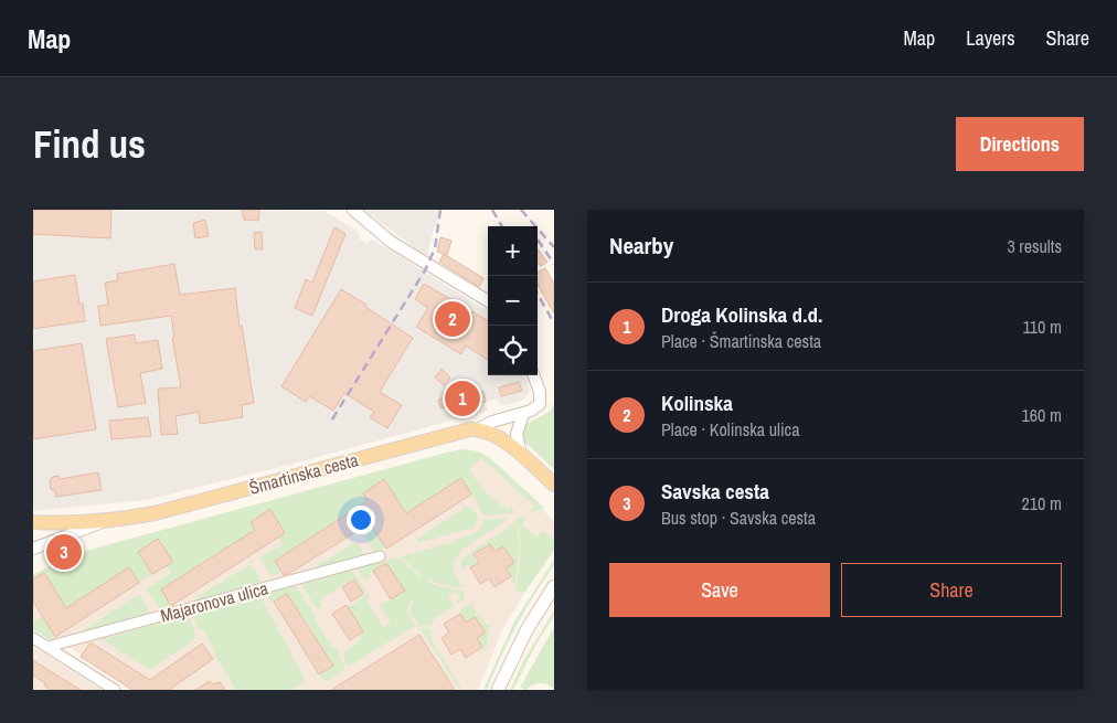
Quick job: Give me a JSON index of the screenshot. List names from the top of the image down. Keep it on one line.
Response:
{"streets":{"main road":["Šmartinska cesta"],"street":["Majaronova ulica"]},"page":{"header":"Map","nav":["Map","Layers","Share"],"buttons":["Directions",["Save","Share"]],"title":"Find us","heading":["Nearby","3 results"],"map_buttons":["+","−"],"list":[{"mark":"1","name":"Droga Kolinska d.d.","note":"Place · Šmartinska cesta","value":"110 m"},{"mark":"2","name":"Kolinska","note":"Place · Kolinska ulica","value":"160 m"},{"mark":"3","name":"Savska cesta","note":"Bus stop · Savska cesta","value":"210 m"}],"pins":["2","1","3"]}}
